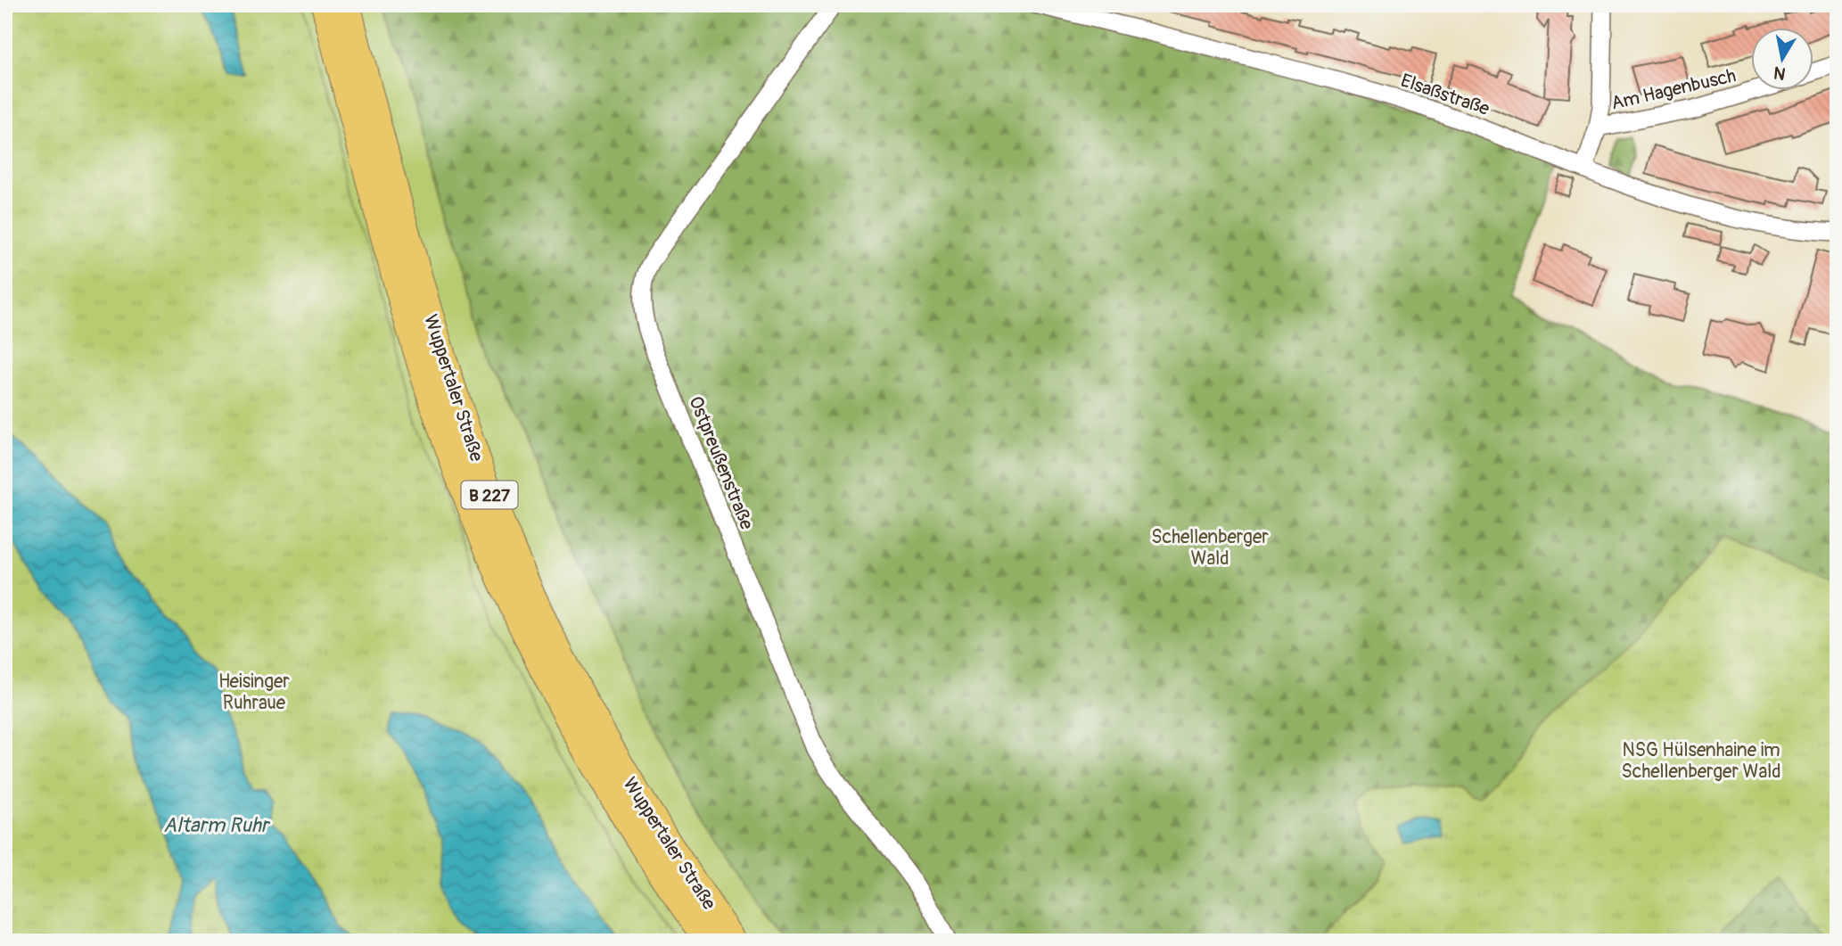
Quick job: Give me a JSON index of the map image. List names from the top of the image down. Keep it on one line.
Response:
{"streets":{"main road":["Wuppertaler Straße","B 227"],"street":["Am Hagenbusch","Elsaßstraße","Ostpreußenstraße"]},"water":["Altarm Ruhr"],"parks":["Schellenberger Wald","Heisinger Ruhraue","NSG Hülsenhaine im Schellenberger Wald"],"north":"bottom"}
